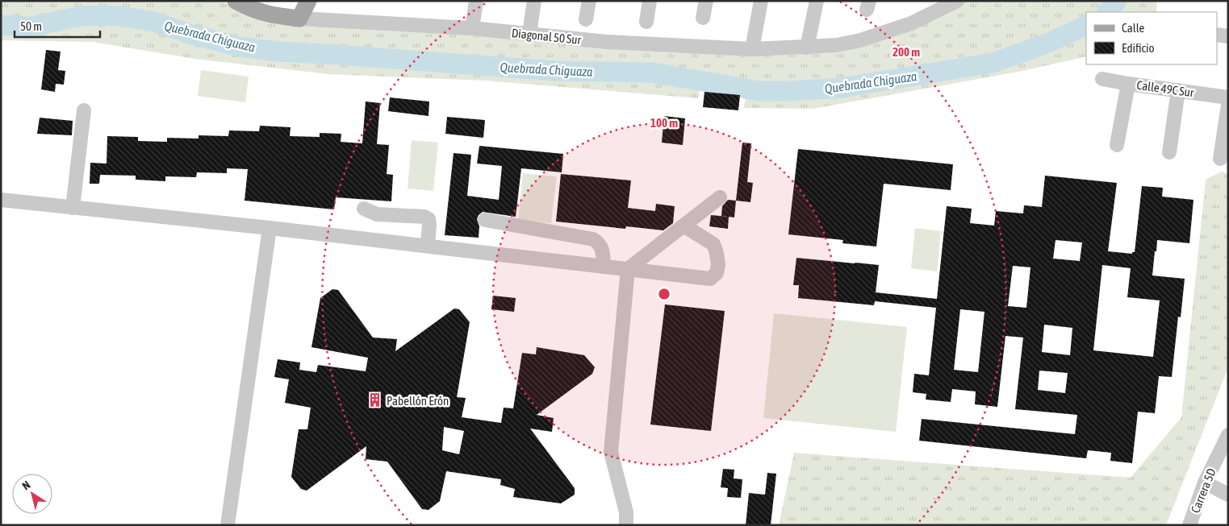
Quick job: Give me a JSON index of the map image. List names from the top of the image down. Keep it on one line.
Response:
{"streets":{"main road":["Diagonal 50 Sur"],"street":["Calle 49C Sur","Carrera 5D"]},"water":["Quebrada Chiguaza"],"places":{"building":["Pabellón Erón"]},"legend":["Calle","Edificio"],"scale_bar":"50 m","north":"top left","rings":["200 m","100 m"]}
